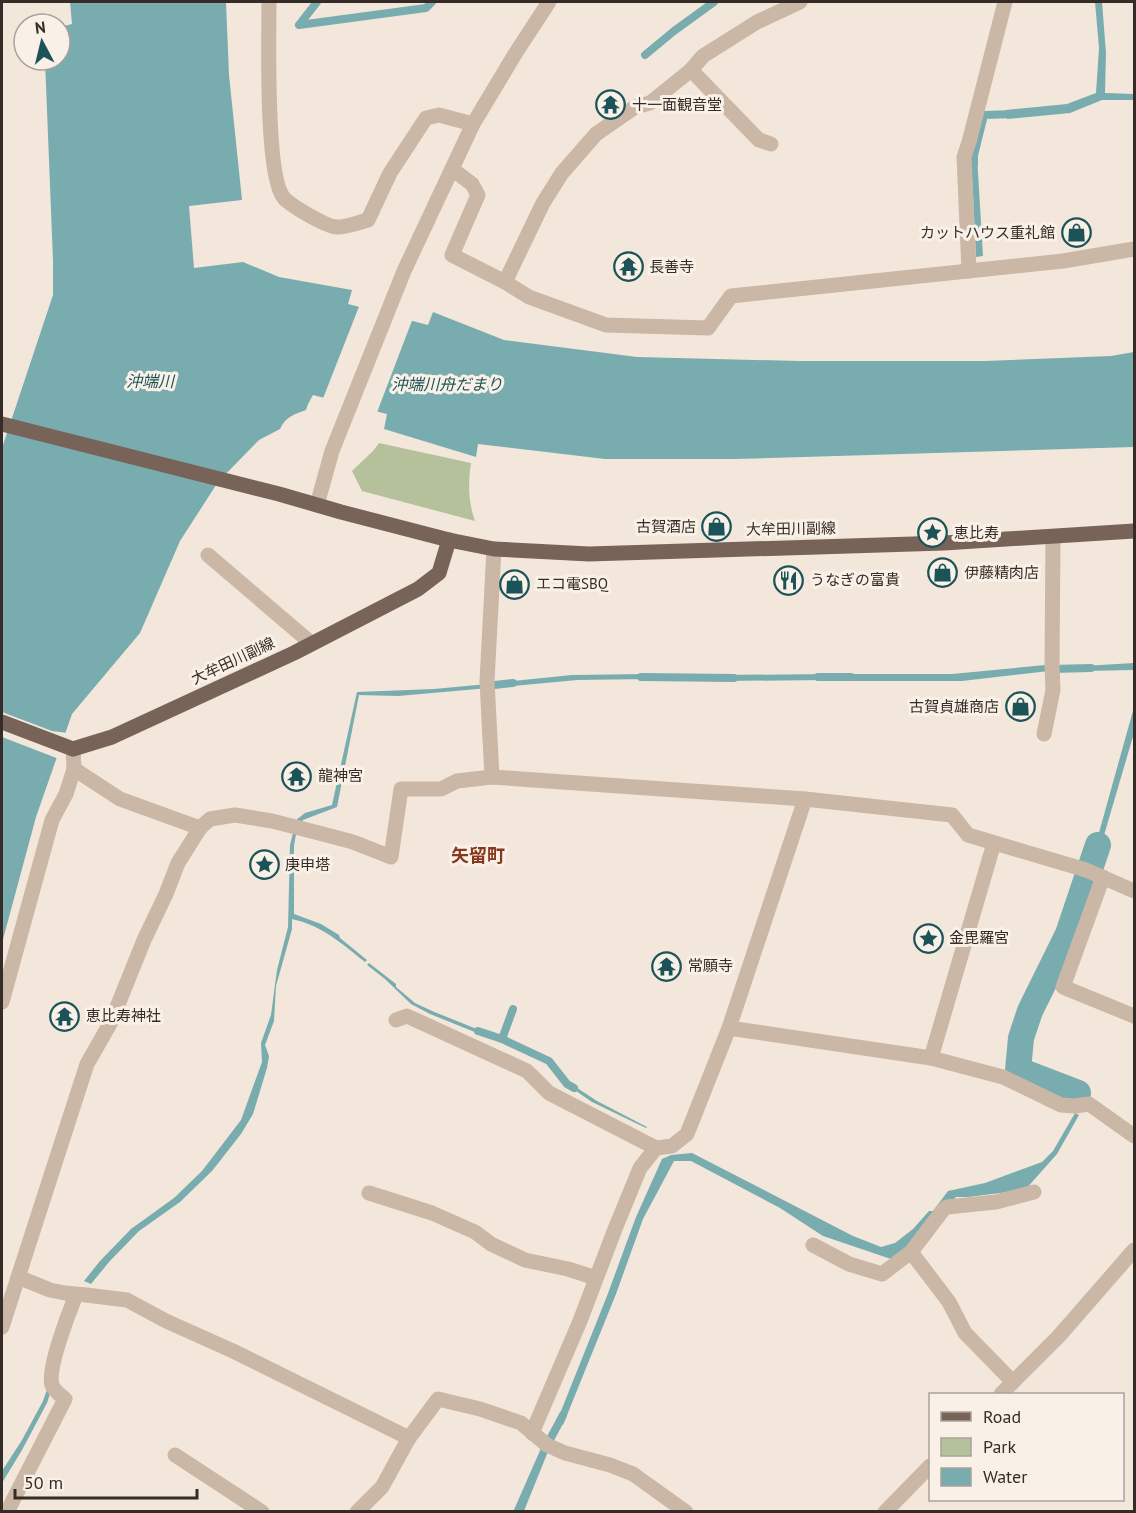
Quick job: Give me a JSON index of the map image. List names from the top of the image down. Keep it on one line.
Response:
{"streets":{"main road":["大牟田川副線"]},"districts":["矢留町"],"water":["沖端川","沖端川舟だまり"],"places":{"temple":["十一面観音堂","長善寺","龍神宮","常願寺","恵比寿神社"],"shop":["カットハウス重礼館","古賀酒店","伊藤精肉店","エコ電SBQ","古賀貞雄商店"],"place":["恵比寿","庚申塔","金毘羅宮"],"restaurant":["うなぎの富貴"]},"legend":["Road","Park","Water"],"scale_bar":"50 m","north":"top"}
